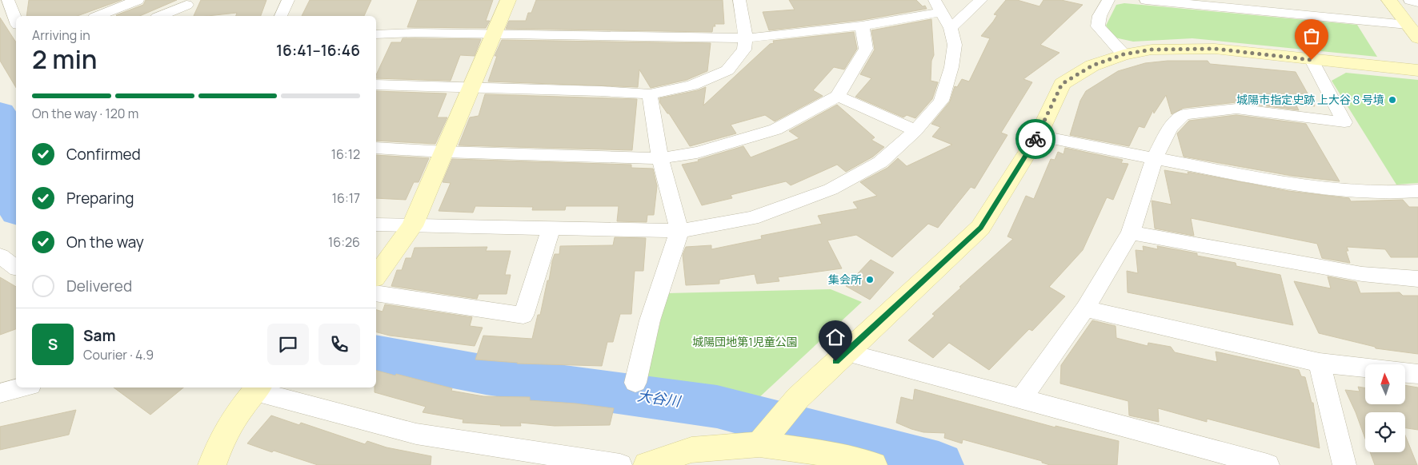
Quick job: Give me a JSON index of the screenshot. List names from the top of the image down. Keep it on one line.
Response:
{"water":["大谷川"],"parks":["城陽団地第1児童公園"],"places":["城陽市指定史跡 上大谷８号墳","集会所"],"north":"top","page":{"heading":["2 min","Arriving in","16:41–16:46"],"panel":["Sam","Courier · 4.9"],"bar":"On the way · 120 m","list":[["Confirmed","16:12"],["Preparing","16:17"],["On the way","16:26"],"Delivered"],"round":"S"}}
